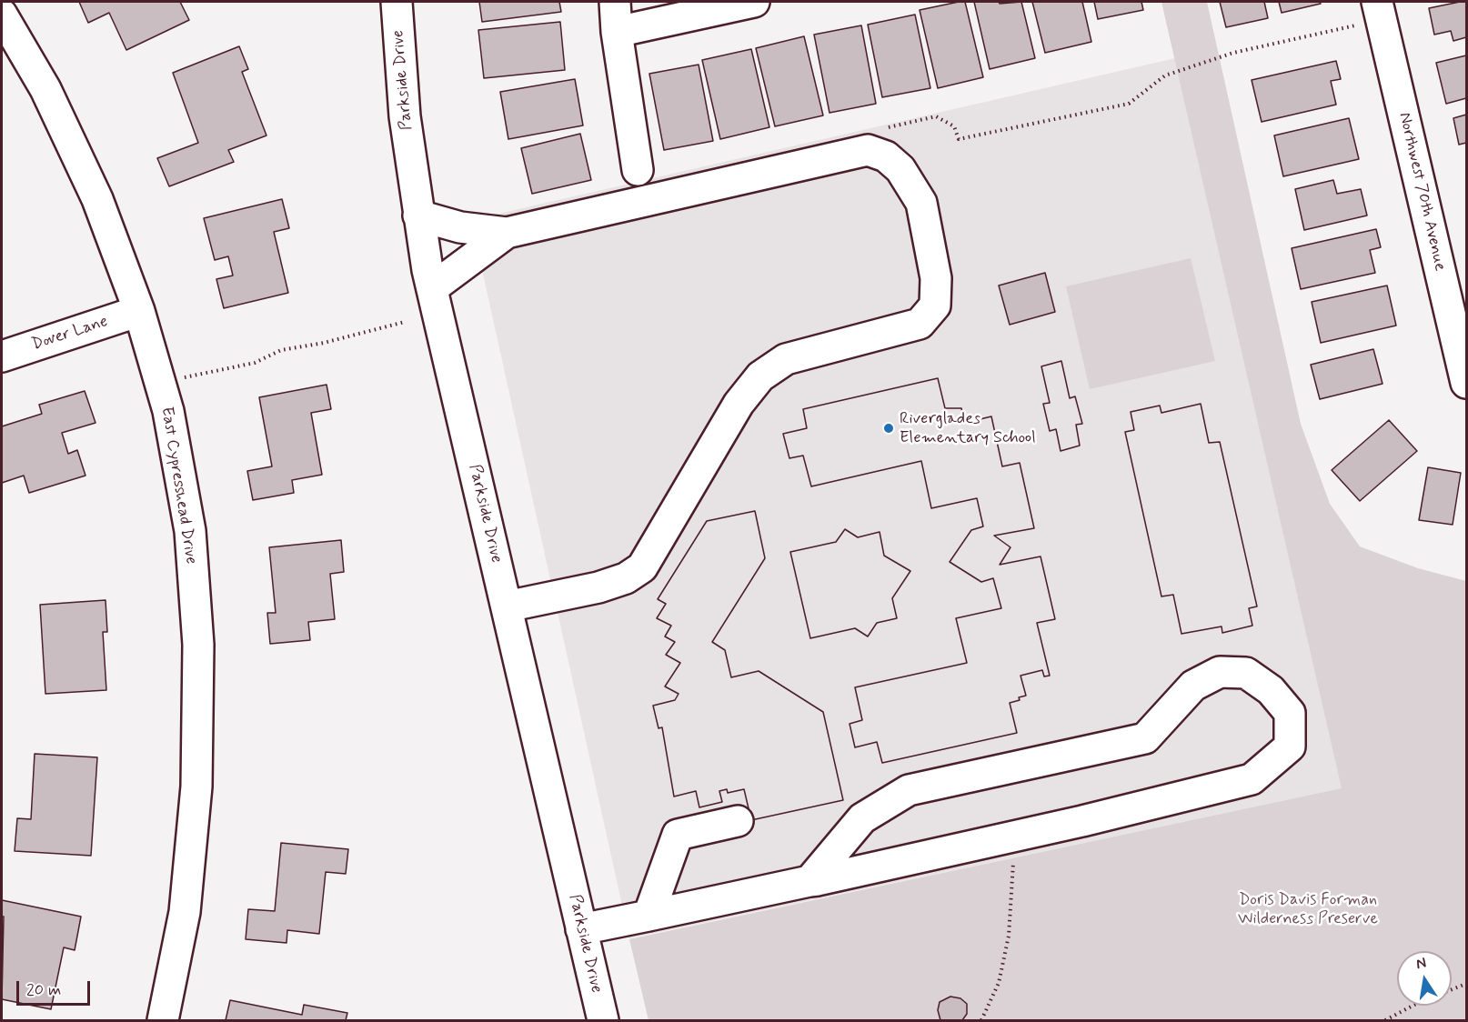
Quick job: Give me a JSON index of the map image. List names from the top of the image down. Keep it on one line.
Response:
{"streets":{"street":["Parkside Drive","Northwest 70th Avenue","Dover Lane","East Cypresshead Drive"]},"crossings":[["Dover Lane","East Cypresshead Drive"]],"parks":["Doris Davis Forman Wilderness Preserve"],"places":["Riverglades Elementary School"],"scale_bar":"20 m","north":"top"}
